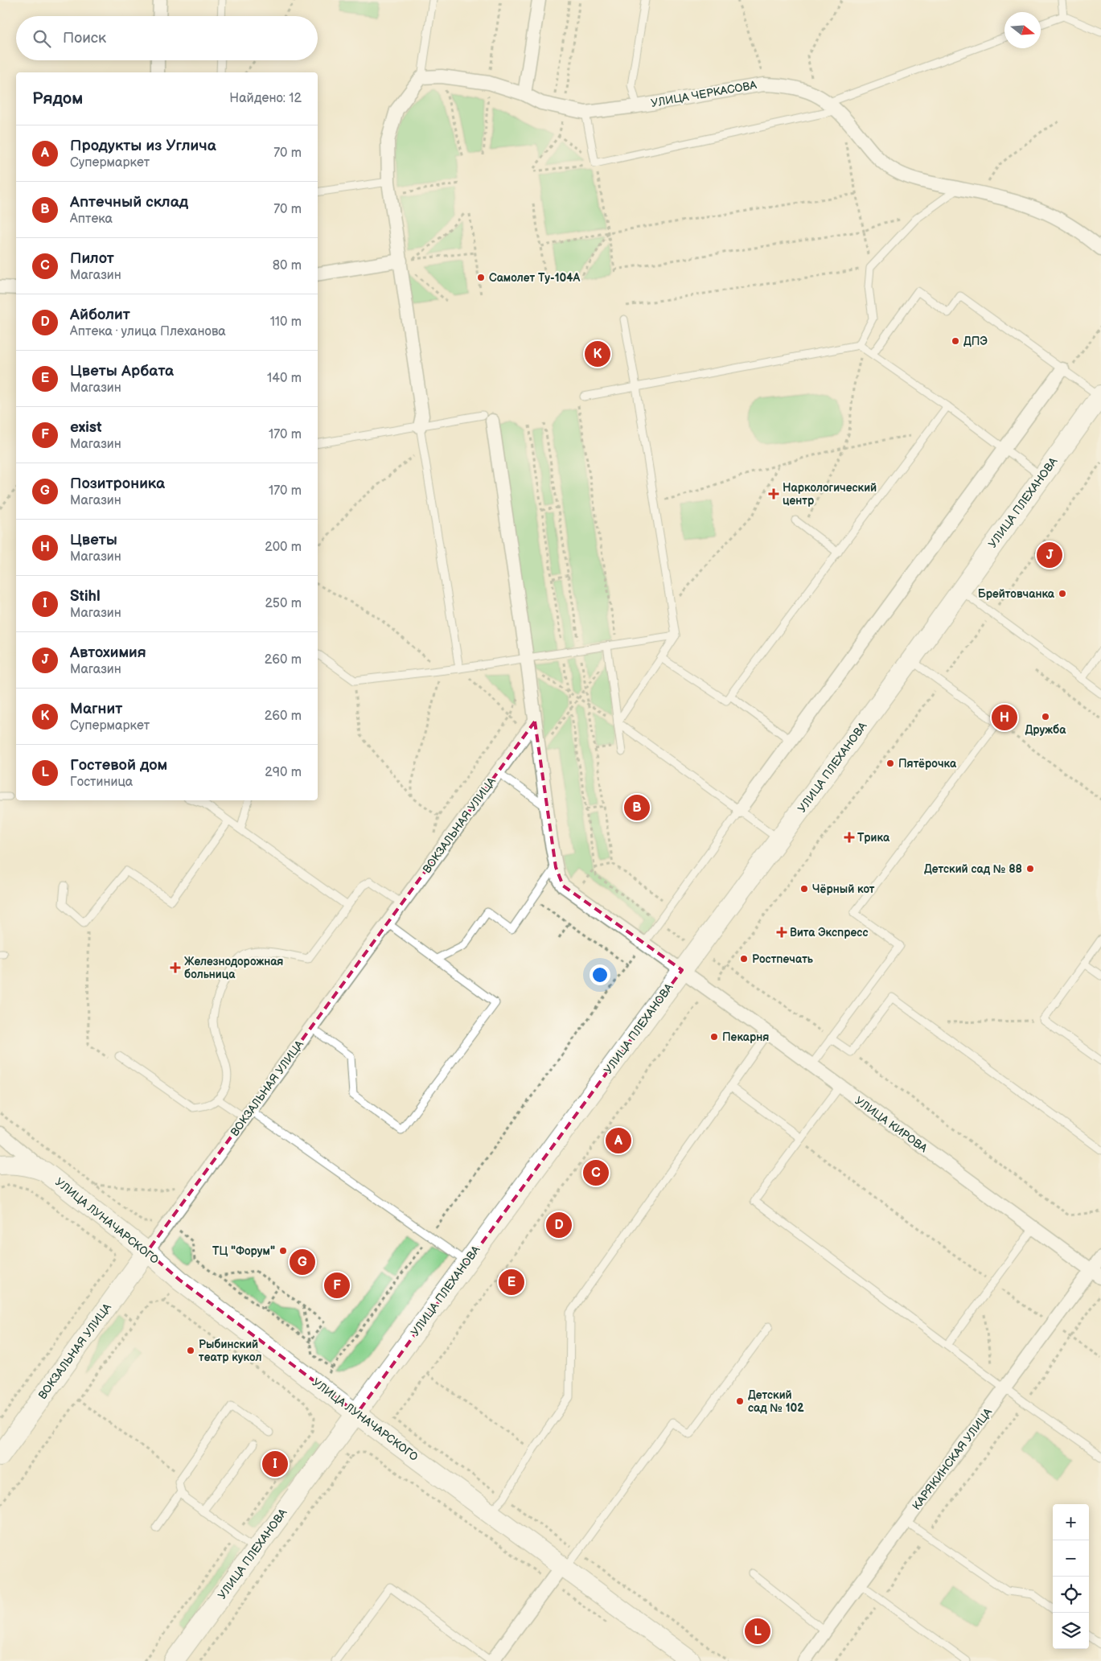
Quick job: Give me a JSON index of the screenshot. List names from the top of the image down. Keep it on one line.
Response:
{"streets":{"main road":["УЛИЦА ПЛЕХАНОВА","ВОКЗАЛЬНАЯ УЛИЦА","УЛИЦА ЛУНАЧАРСКОГО"],"street":["УЛИЦА ЧЕРКАСОВА","УЛИЦА КИРОВА","КАРЯКИНСКАЯ УЛИЦА"]},"crossings":[["УЛИЦА ПЛЕХАНОВА","УЛИЦА КИРОВА"],["УЛИЦА ПЛЕХАНОВА","УЛИЦА ЛУНАЧАРСКОГО"],["ВОКЗАЛЬНАЯ УЛИЦА","УЛИЦА КИРОВА"],["ВОКЗАЛЬНАЯ УЛИЦА","УЛИЦА ЛУНАЧАРСКОГО"],["УЛИЦА КИРОВА","КАРЯКИНСКАЯ УЛИЦА"]],"places":{"other":["Самолет Ту-104А","ДПЭ","Брейтовчанка","Дружба","Пятёрочка","Детский сад № 88","Чёрный кот","Ростпечать","Пекарня","ТЦ \"Форум\"","Рыбинский театр кукол","Детский сад № 102"],"health":["Наркологический центр","Трика","Вита Экспресс","Железнодорожная больница"]},"north":"right","page":{"search":"Поиск","heading":["Рядом","Найдено: 12"],"list":[{"mark":"A","name":"Продукты из Углича","note":"Супермаркет","value":"70 m"},{"mark":"B","name":"Аптечный склад","note":"Аптека","value":"70 m"},{"mark":"C","name":"Пилот","note":"Магазин","value":"80 m"},{"mark":"D","name":"Айболит","note":"Аптека · улица Плеханова","value":"110 m"},{"mark":"E","name":"Цветы Арбата","note":"Магазин","value":"140 m"},{"mark":"F","name":"exist","note":"Магазин","value":"170 m"},{"mark":"G","name":"Позитроника","note":"Магазин","value":"170 m"},{"mark":"H","name":"Цветы","note":"Магазин","value":"200 m"},{"mark":"I","name":"Stihl","note":"Магазин","value":"250 m"},{"mark":"J","name":"Автохимия","note":"Магазин","value":"260 m"},{"mark":"K","name":"Магнит","note":"Супермаркет","value":"260 m"},{"mark":"L","name":"Гостевой дом","note":"Гостиница","value":"290 m"}],"pins":["K","J","H","B","A","C","D","G","E","F","I","L"],"map_buttons":["+","−"]}}
